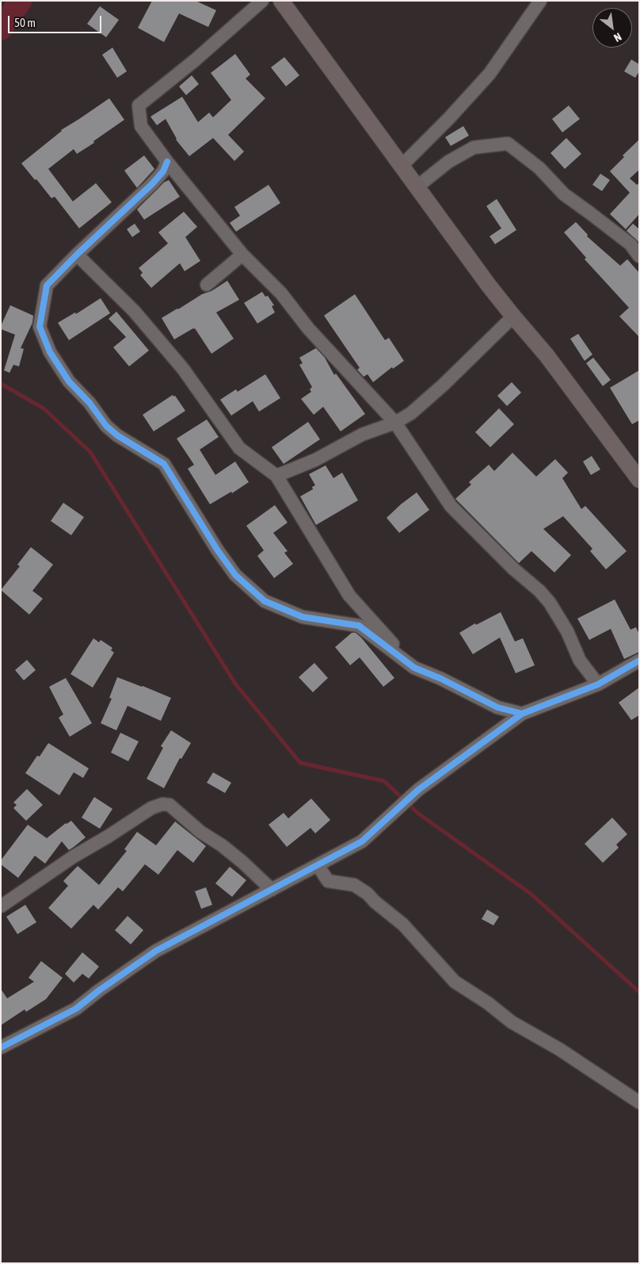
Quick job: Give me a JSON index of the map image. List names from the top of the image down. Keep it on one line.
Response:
{"scale_bar":"50 m","north":"bottom right"}
